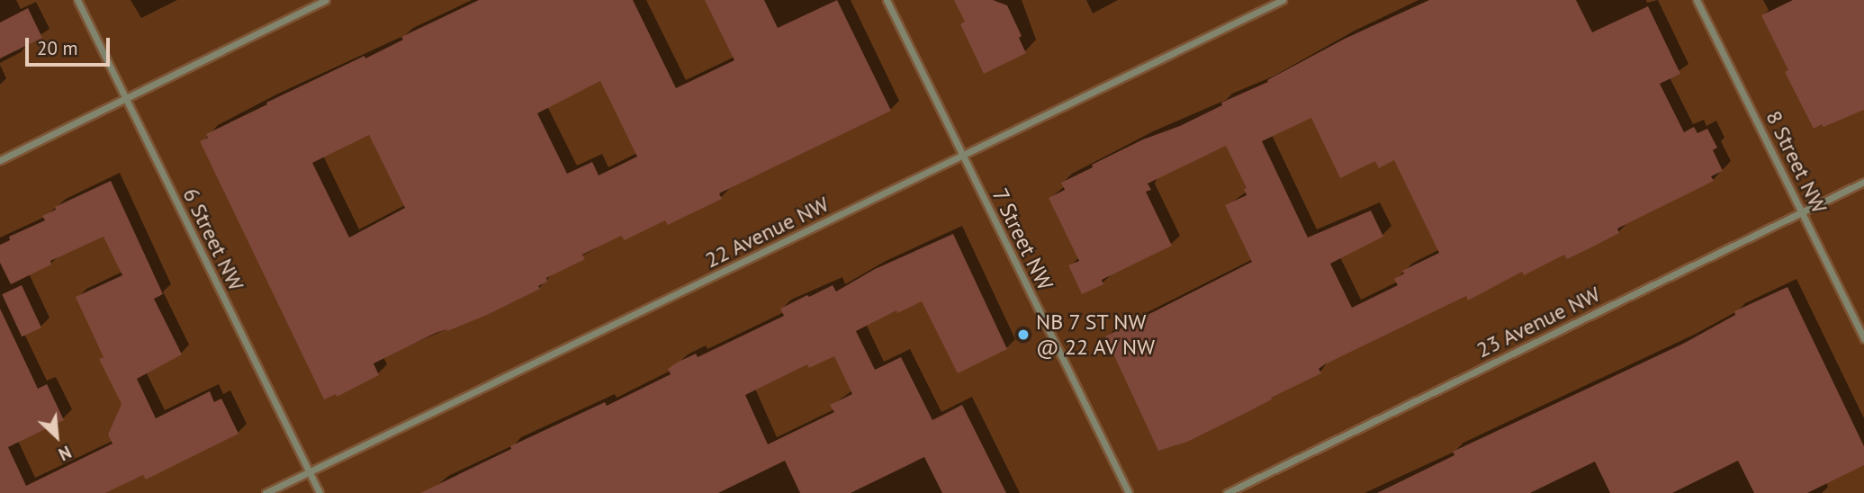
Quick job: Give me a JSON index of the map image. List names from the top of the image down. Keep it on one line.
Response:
{"streets":{"street":["8 Street NW","22 Avenue NW","6 Street NW","7 Street NW","23 Avenue NW"]},"crossings":[["8 Street NW","23 Avenue NW"],["22 Avenue NW","6 Street NW"],["22 Avenue NW","7 Street NW"]],"places":["NB 7 ST NW @ 22 AV NW"],"scale_bar":"20 m","north":"bottom right"}
